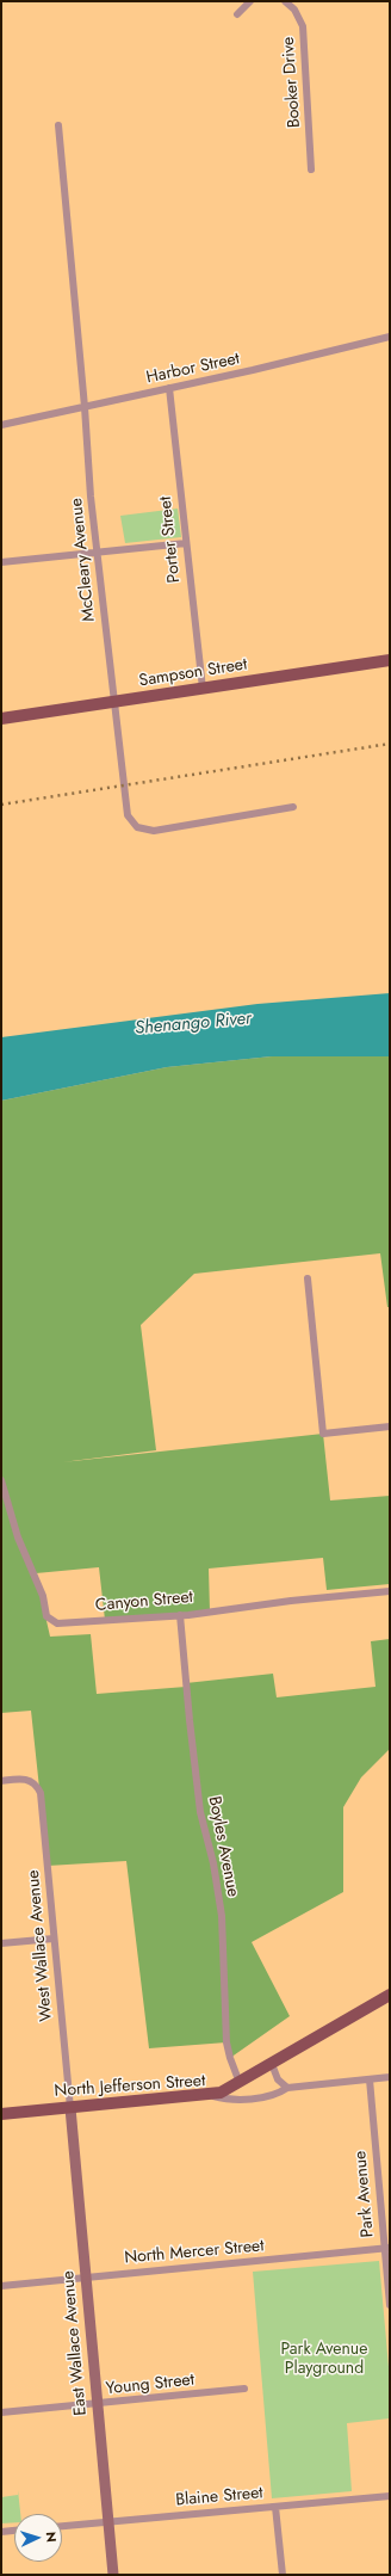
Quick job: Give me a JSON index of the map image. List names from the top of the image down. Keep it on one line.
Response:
{"streets":{"main road":["Sampson Street","North Jefferson Street"],"street":["Booker Drive","Harbor Street","Porter Street","McCleary Avenue","Canyon Street","Boyles Avenue","West Wallace Avenue","Park Avenue","North Mercer Street","East Wallace Avenue","Young Street","Blaine Street"]},"crossings":[["Harbor Street","Porter Street"],["Harbor Street","McCleary Avenue"],["Porter Street","Sampson Street"],["McCleary Avenue","Sampson Street"],["Canyon Street","Boyles Avenue"],["West Wallace Avenue","North Jefferson Street"],["West Wallace Avenue","East Wallace Avenue"],["North Jefferson Street","Park Avenue"],["North Jefferson Street","East Wallace Avenue"],["Park Avenue","North Mercer Street"],["North Mercer Street","East Wallace Avenue"],["East Wallace Avenue","Young Street"],["East Wallace Avenue","Blaine Street"]],"water":["Shenango River"],"parks":["Park Avenue Playground"],"north":"right"}
